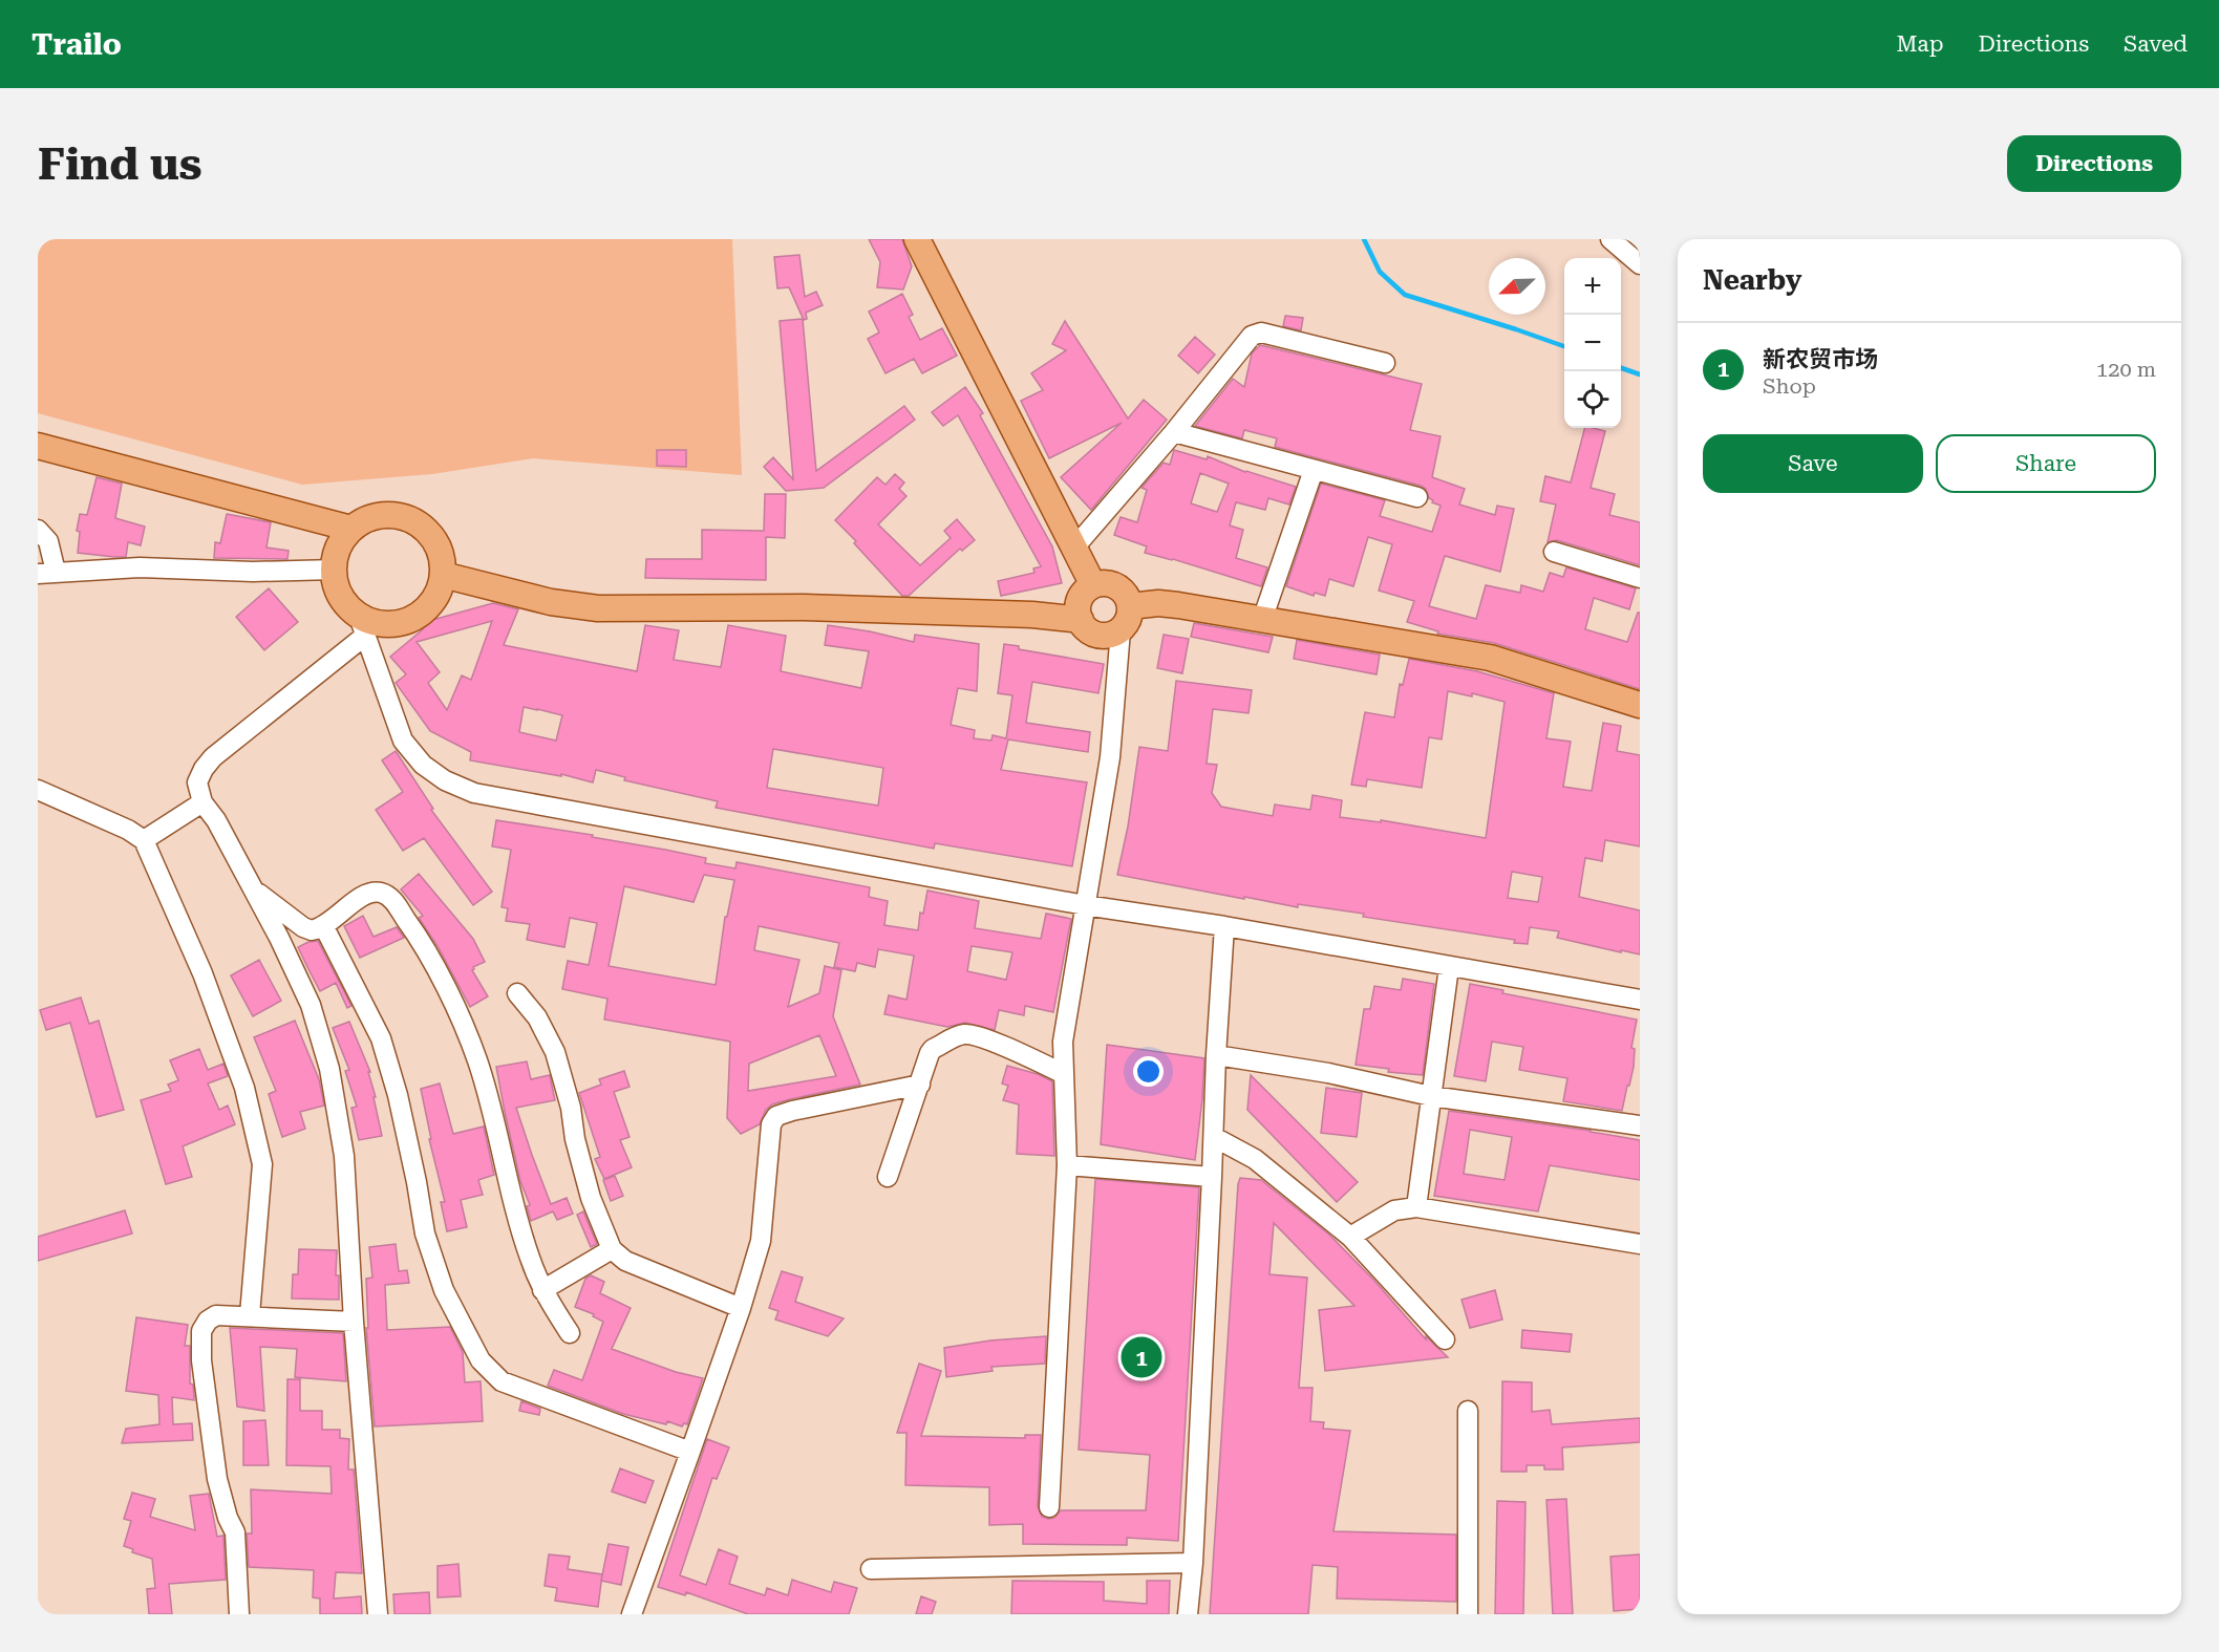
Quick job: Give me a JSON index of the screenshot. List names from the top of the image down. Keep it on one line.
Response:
{"north":"bottom left","page":{"header":"Trailo","nav":["Map","Directions","Saved"],"buttons":["Directions",["Save","Share"]],"title":"Find us","heading":"Nearby","map_buttons":["+","−"],"list":[{"mark":"1","name":"新农贸市场","note":"Shop","value":"120 m"}],"pins":"1"}}
